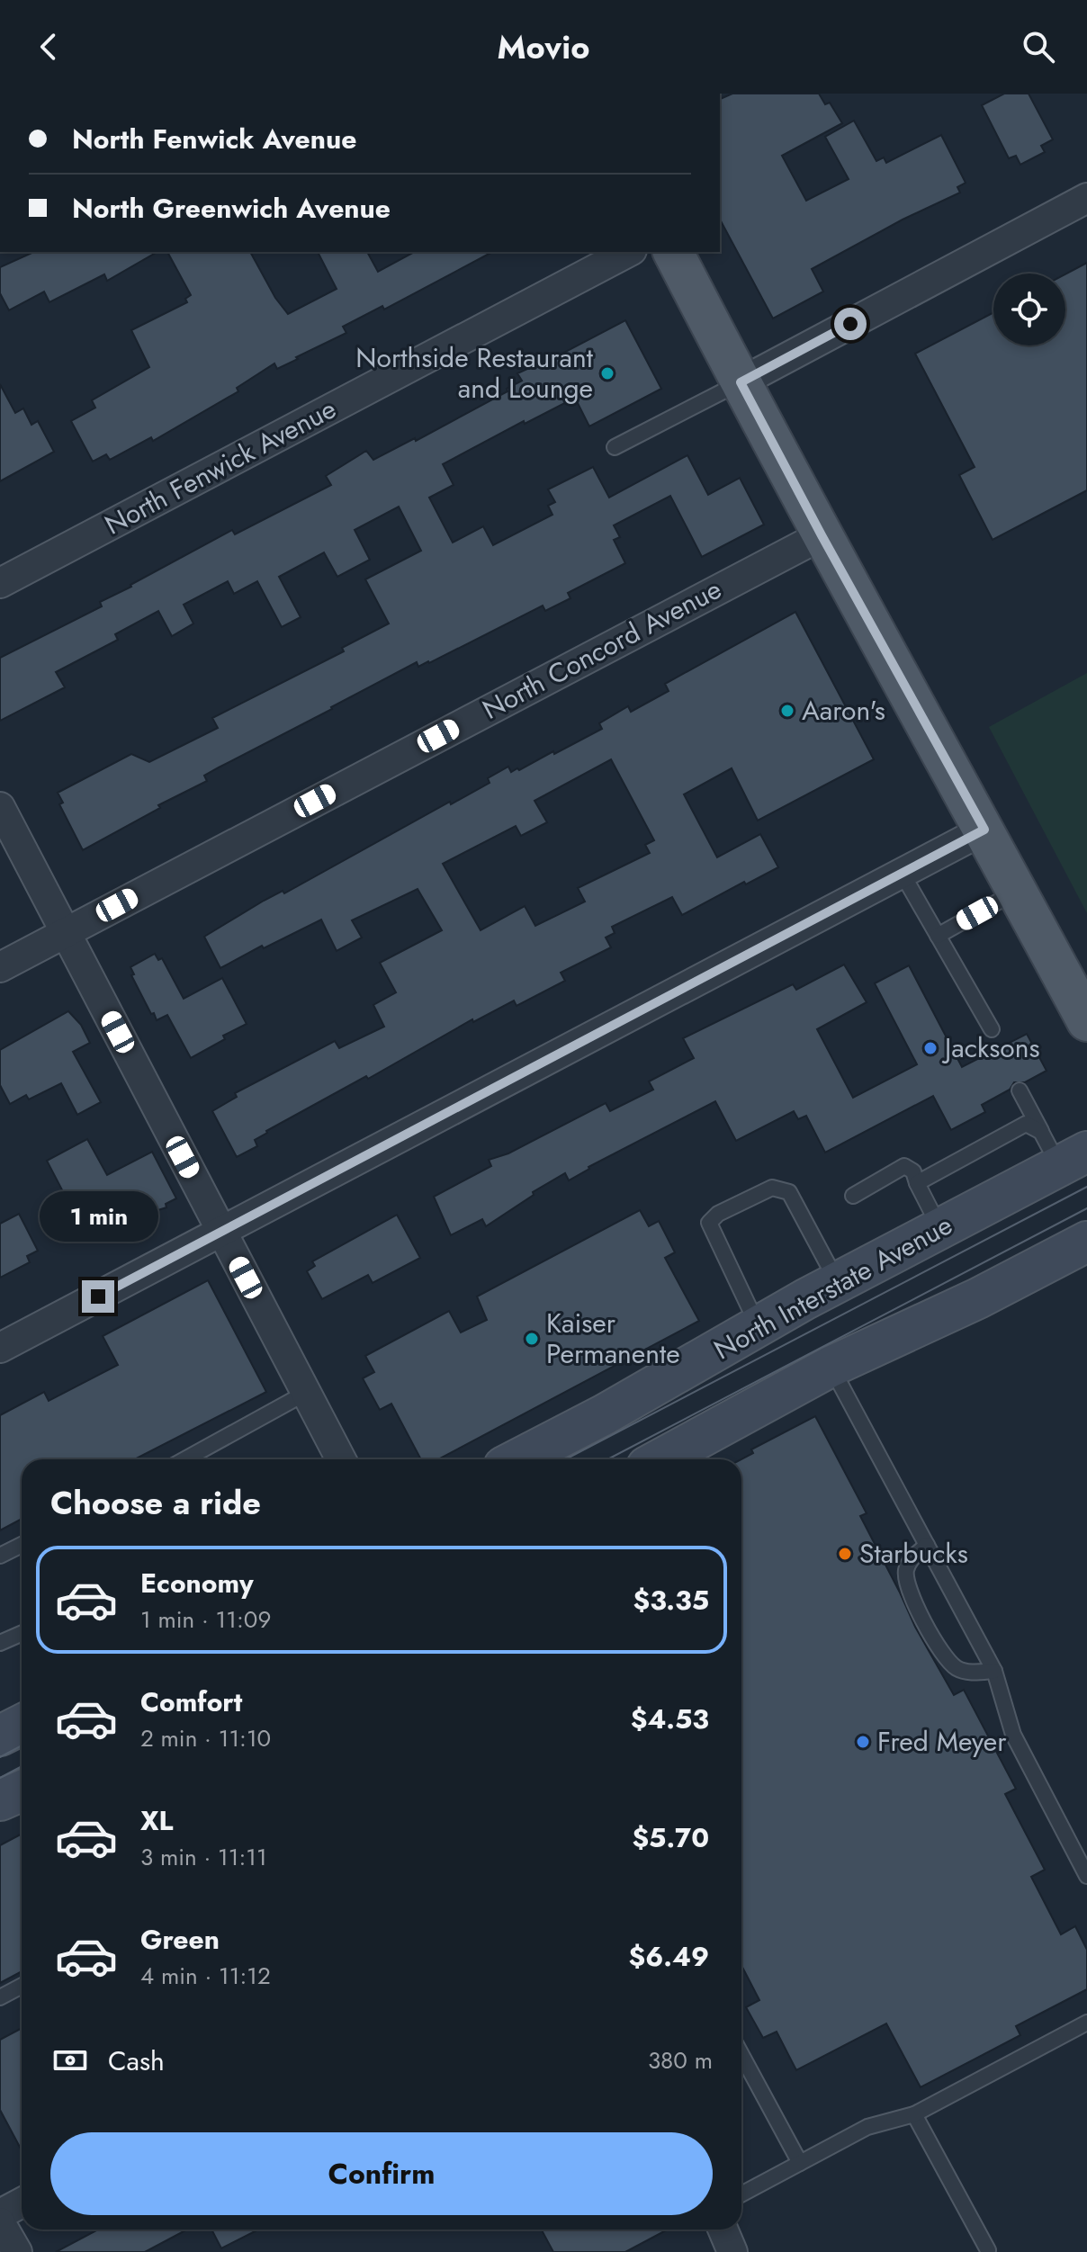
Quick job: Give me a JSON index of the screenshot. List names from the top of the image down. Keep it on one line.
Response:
{"streets":{"street":["North Fenwick Avenue","North Concord Avenue","North Interstate Avenue"]},"places":["Northside Restaurant and Lounge","Aaron's","Jacksons","Kaiser Permanente","Starbucks","Fred Meyer"],"page":{"header":"Movio","banner":["North Fenwick Avenue","North Greenwich Avenue"],"bubble":"1 min","heading":"Choose a ride","list":[{"name":"Economy","note":"1 min · 11:09","value":"$3.35"},{"name":"Comfort","note":"2 min · 11:10","value":"$4.53"},{"name":"XL","note":"3 min · 11:11","value":"$5.70"},{"name":"Green","note":"4 min · 11:12","value":"$6.49"}],"pay":["Cash","380 m"],"buttons":"Confirm"}}
